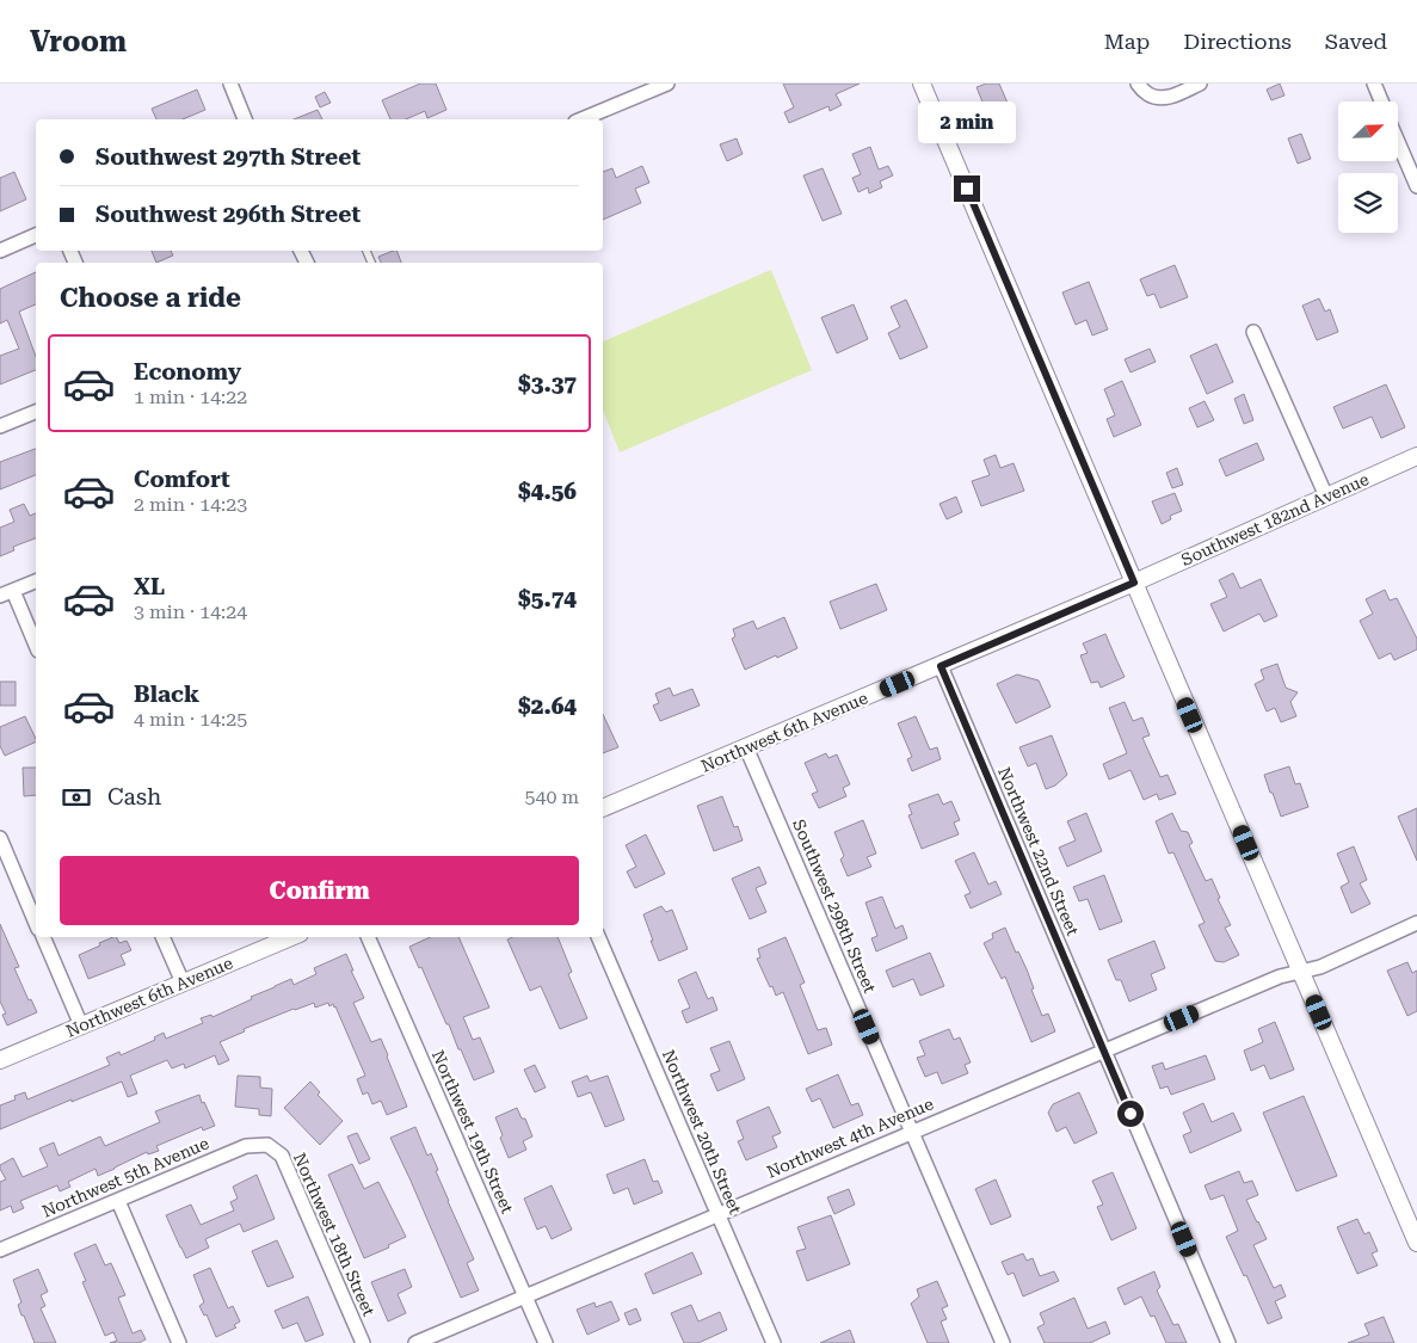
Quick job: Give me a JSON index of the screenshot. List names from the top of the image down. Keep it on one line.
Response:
{"streets":{"street":["Southwest 182nd Avenue","Northwest 6th Avenue","Northwest 22nd Street","Southwest 298th Street","Northwest 19th Street","Northwest 20th Street","Northwest 4th Avenue","Northwest 5th Avenue","Northwest 18th Street"]},"crossings":[["Southwest 182nd Avenue","Northwest 6th Avenue"],["Northwest 6th Avenue","Northwest 22nd Street"],["Northwest 6th Avenue","Southwest 298th Street"],["Northwest 22nd Street","Northwest 4th Avenue"],["Southwest 298th Street","Northwest 4th Avenue"],["Northwest 19th Street","Northwest 4th Avenue"],["Northwest 20th Street","Northwest 4th Avenue"],["Northwest 5th Avenue","Northwest 18th Street"]],"north":"top right","page":{"header":"Vroom","nav":["Map","Directions","Saved"],"bubble":"2 min","banner":["Southwest 297th Street","Southwest 296th Street"],"heading":"Choose a ride","list":[{"name":"Economy","note":"1 min · 14:22","value":"$3.37"},{"name":"Comfort","note":"2 min · 14:23","value":"$4.56"},{"name":"XL","note":"3 min · 14:24","value":"$5.74"},{"name":"Black","note":"4 min · 14:25","value":"$2.64"}],"pay":["Cash","540 m"],"buttons":"Confirm"}}
